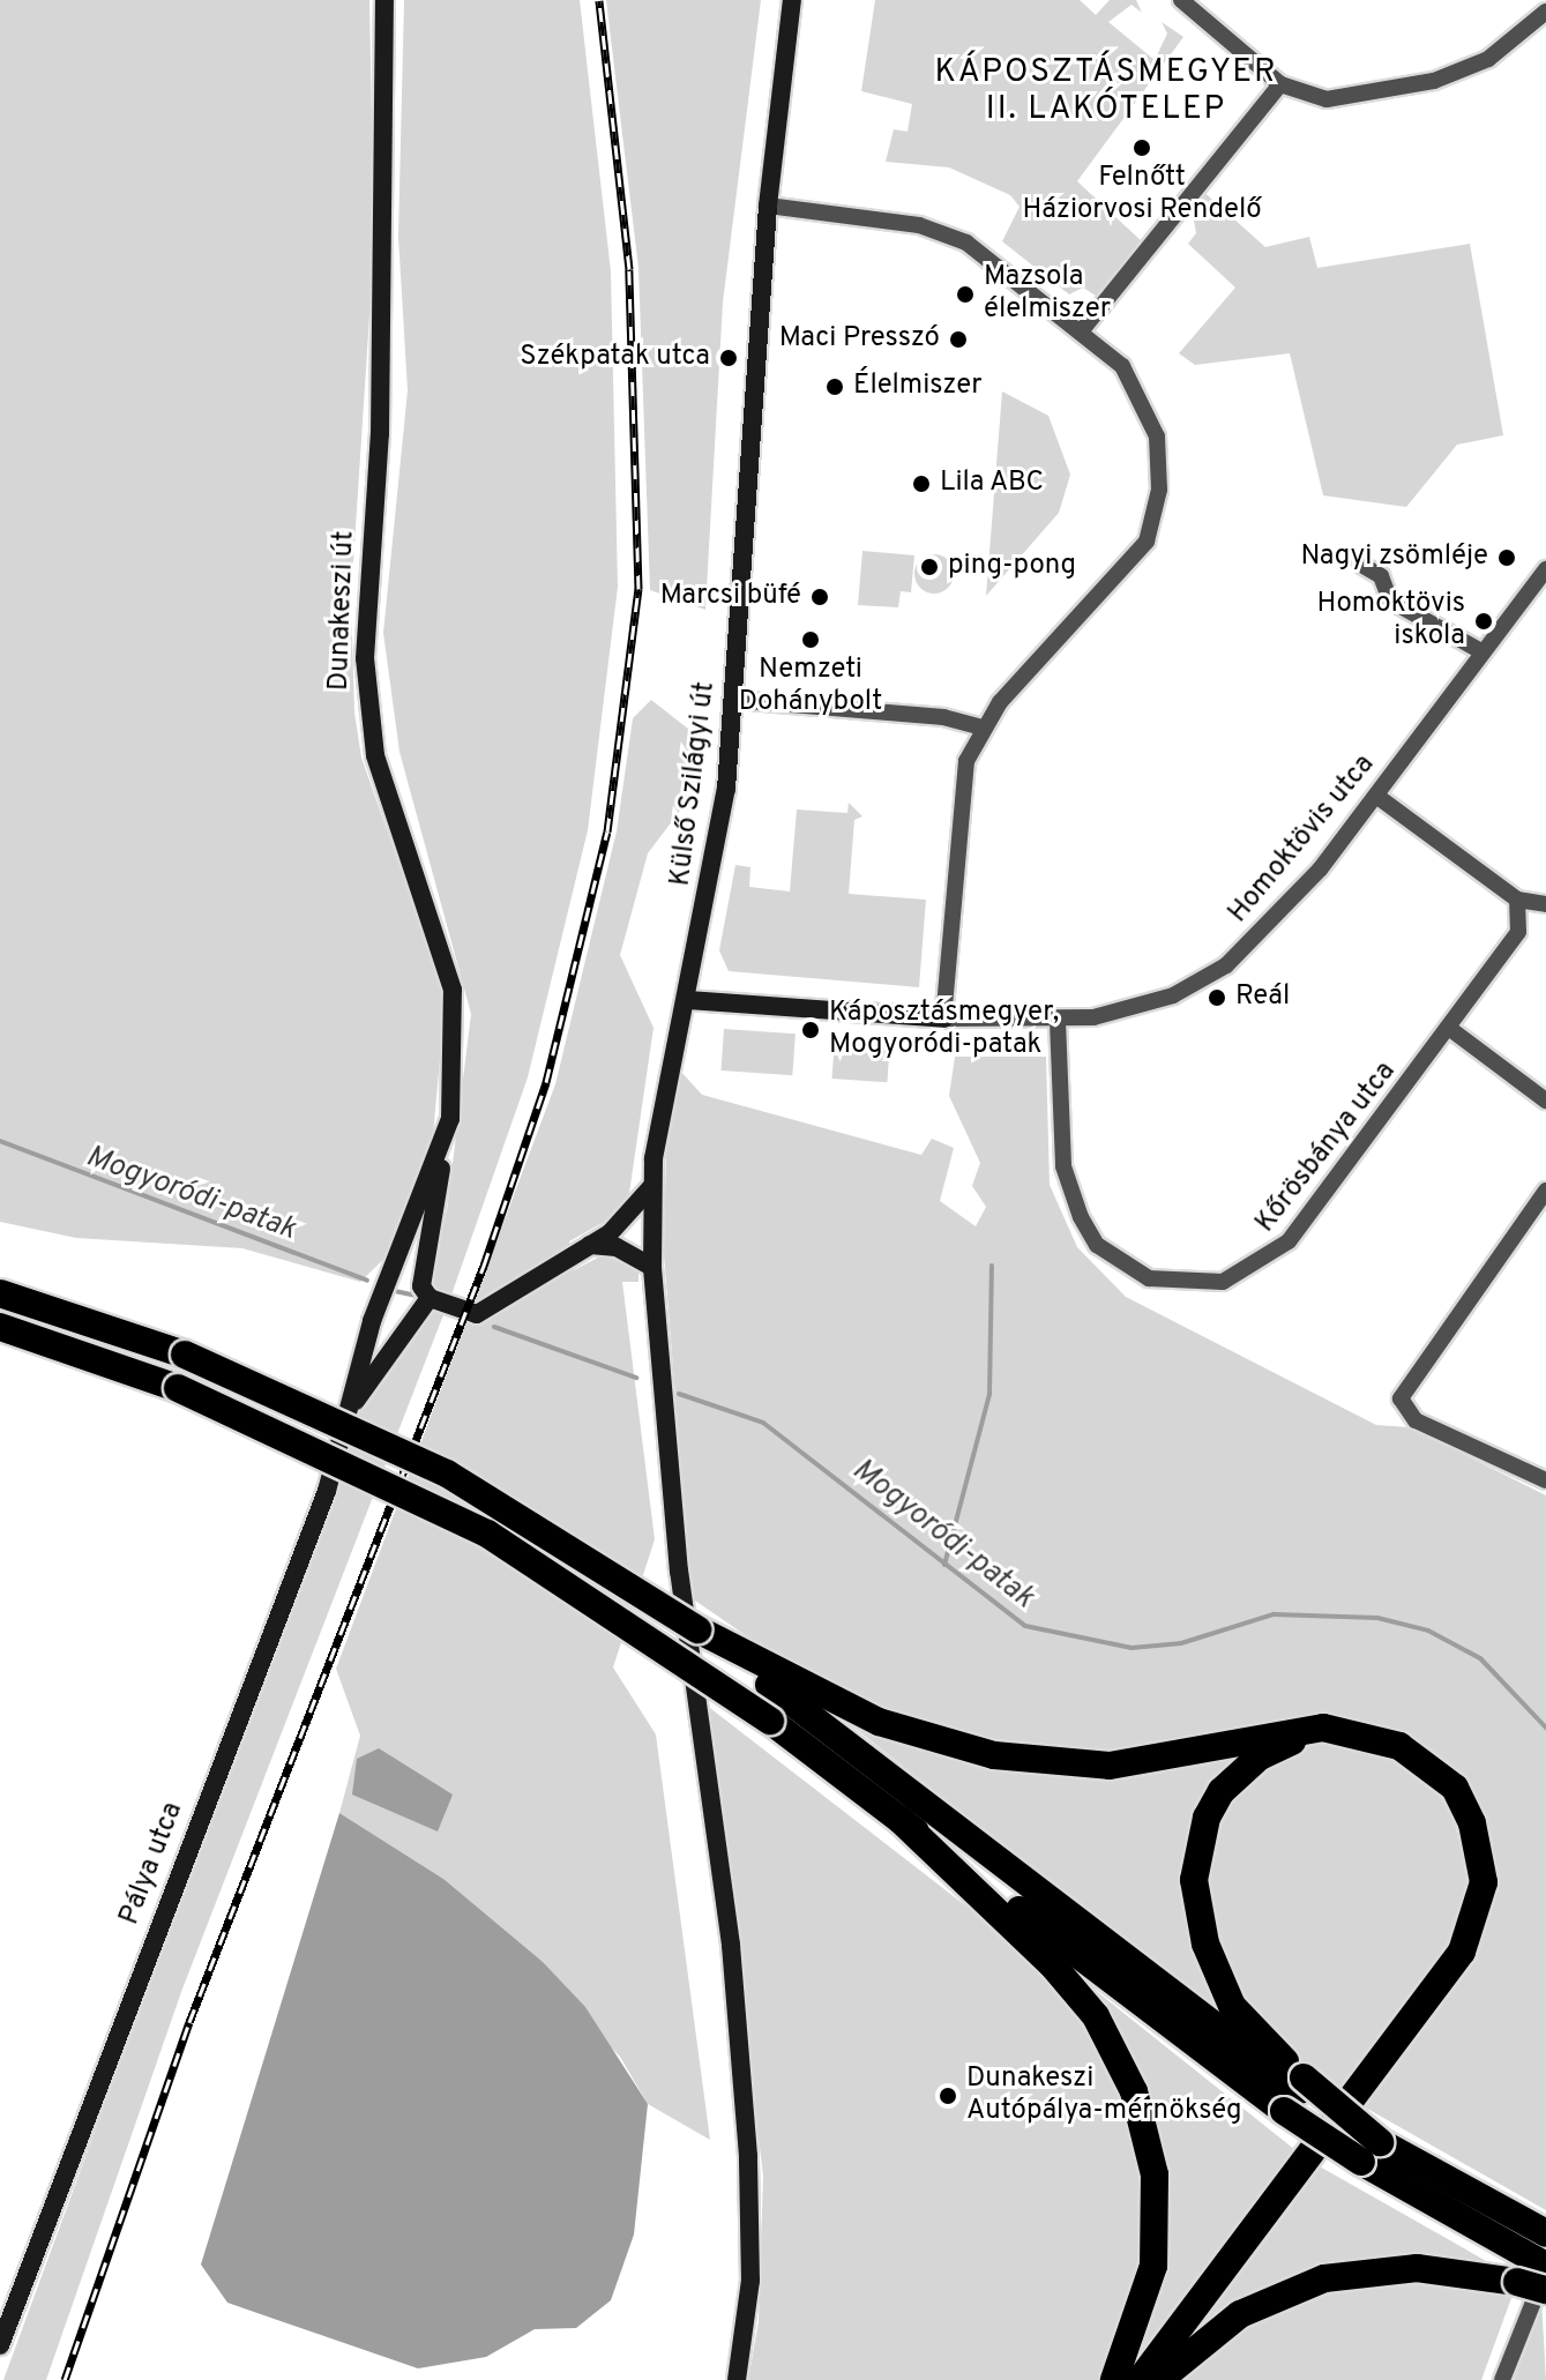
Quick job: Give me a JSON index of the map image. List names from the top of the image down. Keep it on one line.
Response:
{"streets":{"street":["Dunakeszi út","Külső Szilágyi út","Homoktövis utca","Kőrösbánya utca","Pálya utca"]},"crossings":[["Dunakeszi út","Pálya utca"],["Külső Szilágyi út","Homoktövis utca"],["Homoktövis utca","Kőrösbánya utca"]],"districts":["KÁPOSZTÁSMEGYER II. LAKÓTELEP"],"water":["Mogyoródi-patak"],"places":["Felnőtt Háziorvosi Rendelő","Mazsola élelmiszer","Maci Presszó","Székpatak utca","Élelmiszer","Lila ABC","Nagyi zsömléje","ping-pong","Marcsi büfé","Homoktövis iskola","Nemzeti Dohánybolt","Reál","Káposztásmegyer, Mogyoródi-patak","Dunakeszi Autópálya-mérnökség"]}
